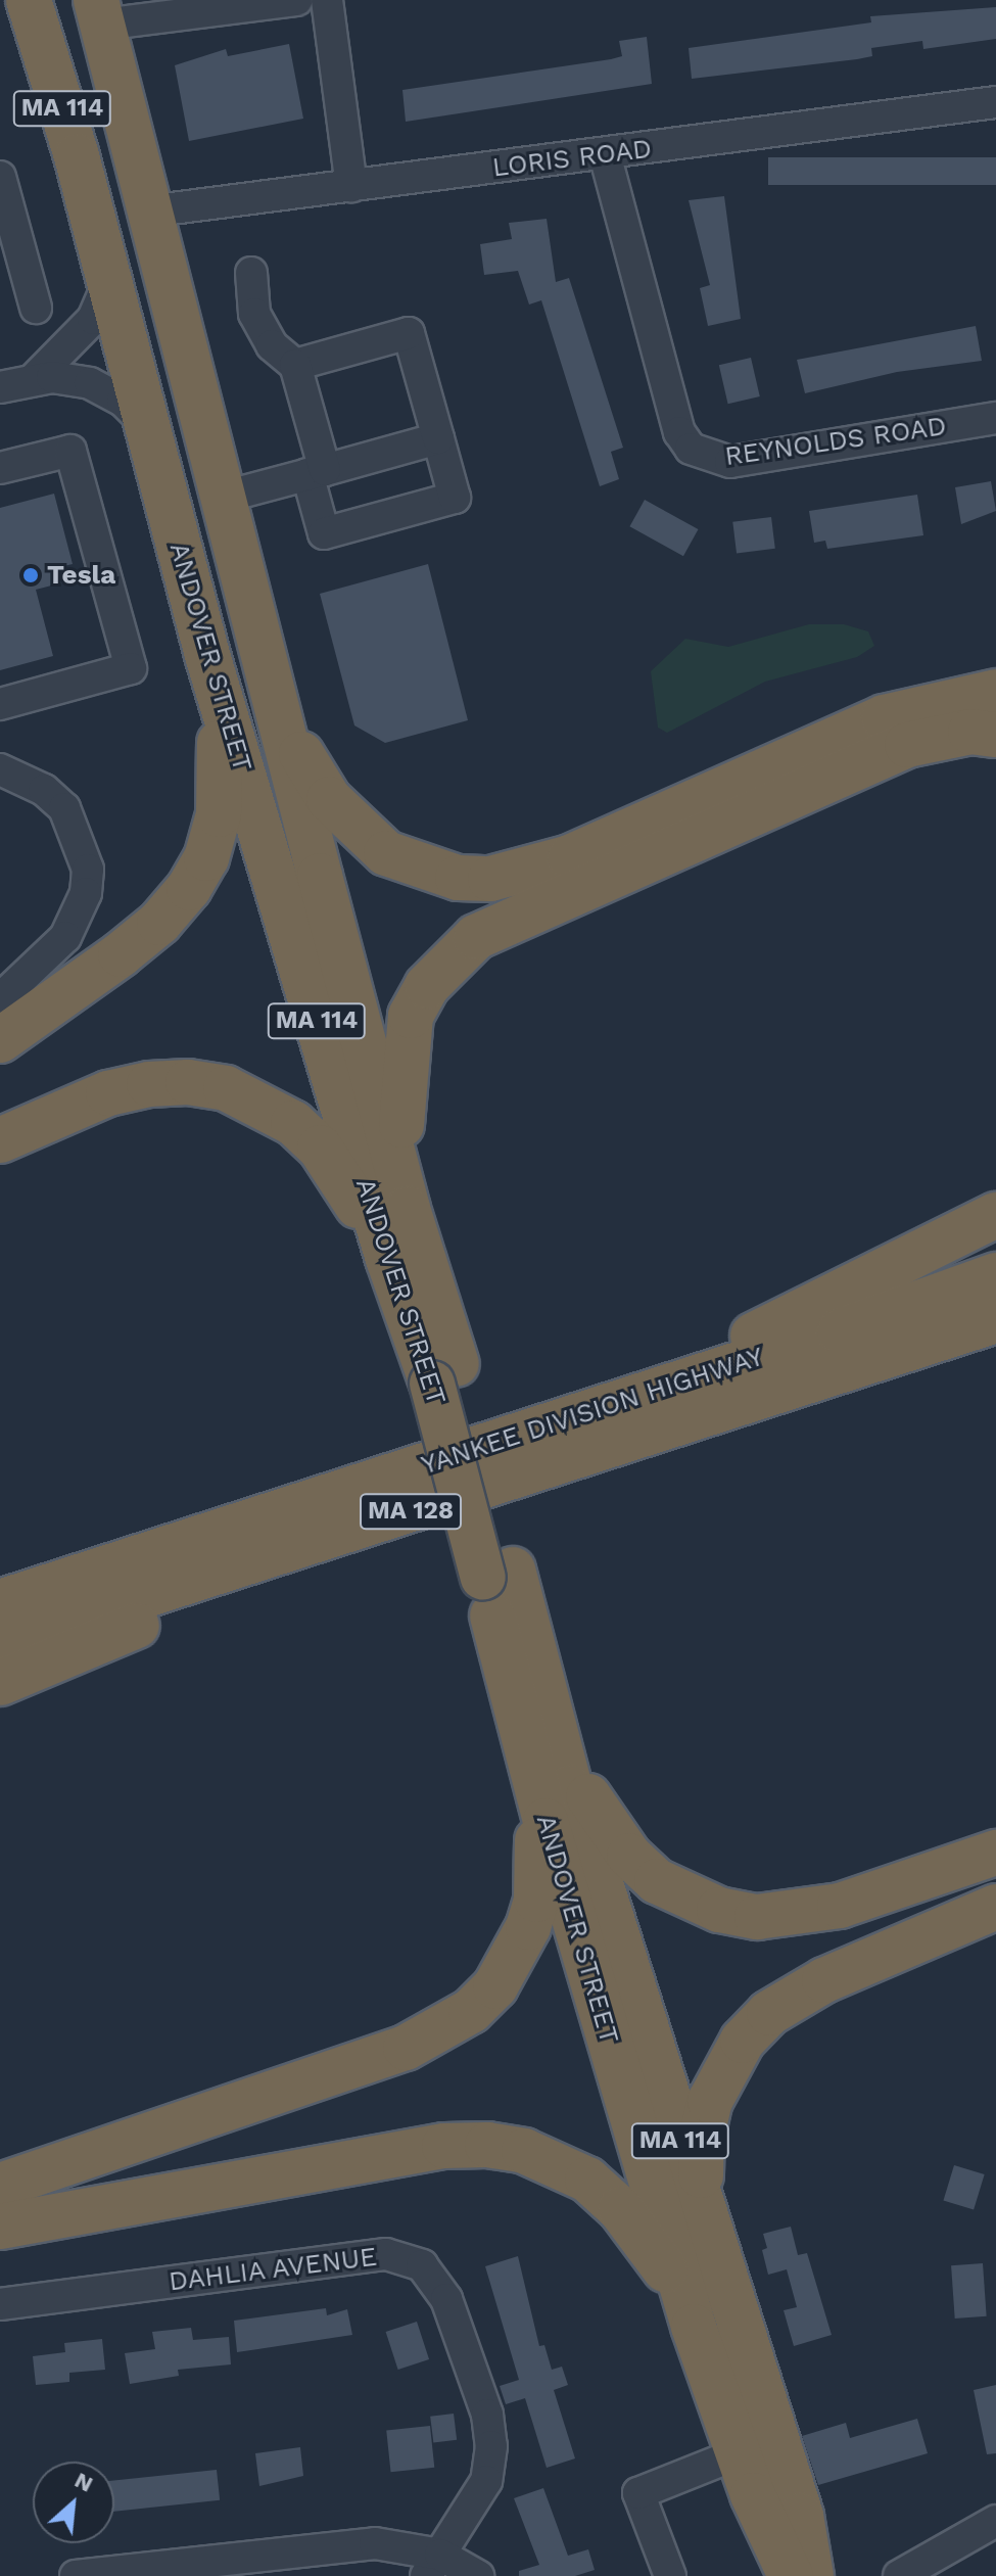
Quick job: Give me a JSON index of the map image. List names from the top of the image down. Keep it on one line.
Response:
{"streets":{"highway":["MA 114","ANDOVER STREET","YANKEE DIVISION HIGHWAY","MA 128"],"street":["LORIS ROAD","REYNOLDS ROAD","DAHLIA AVENUE"]},"crossings":[["LORIS ROAD","REYNOLDS ROAD"],["LORIS ROAD","ANDOVER STREET"]],"places":["Tesla"],"north":"top right"}
